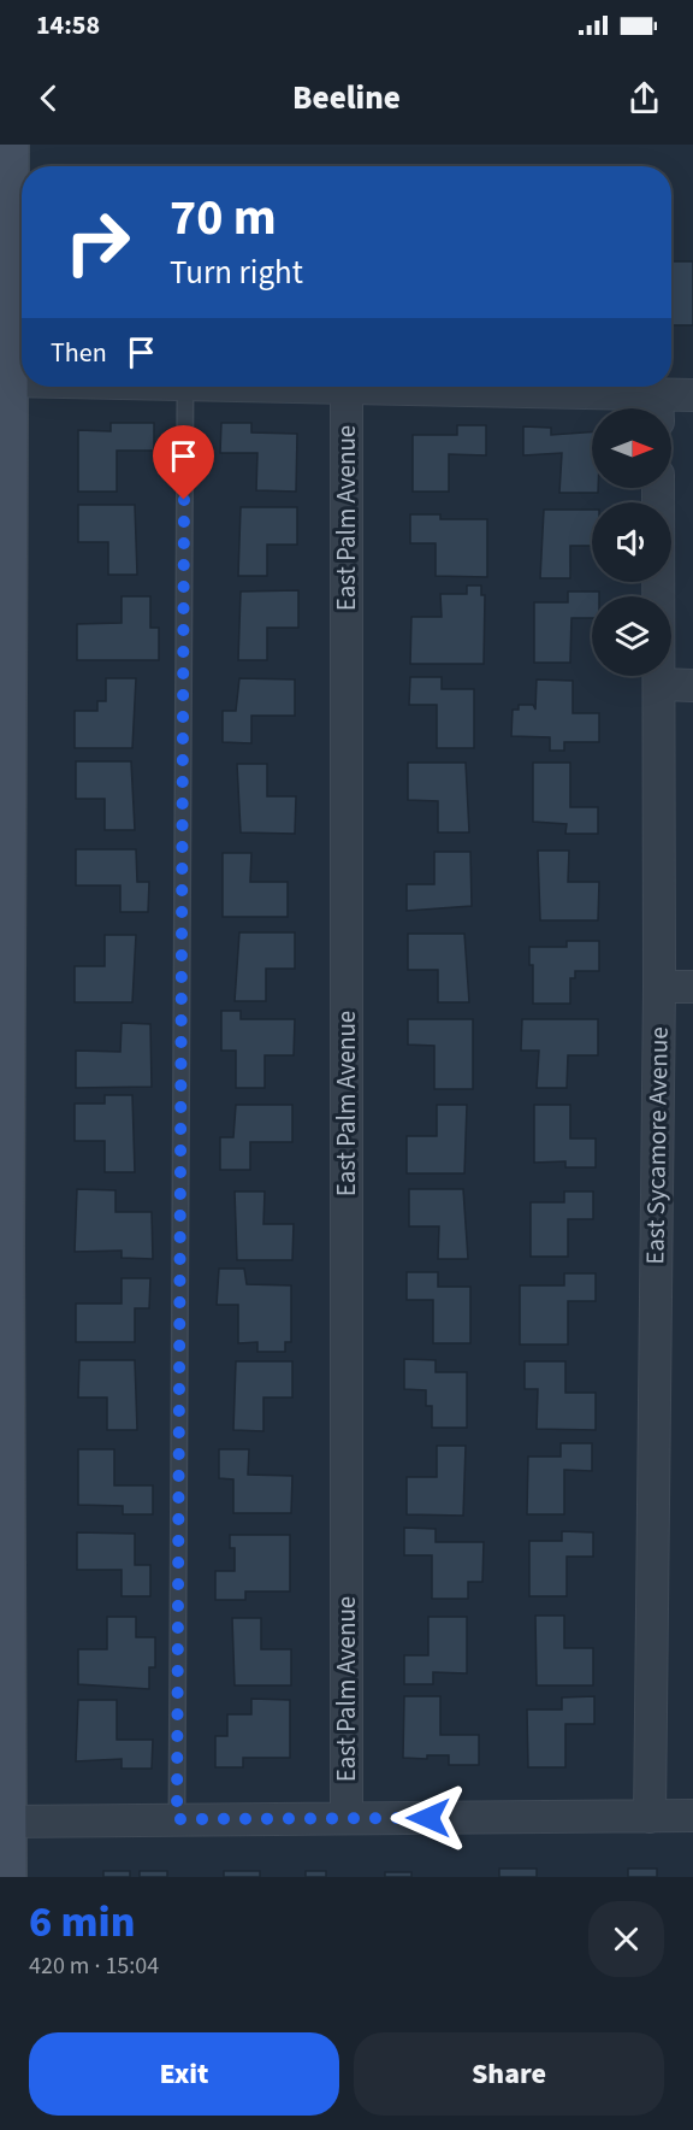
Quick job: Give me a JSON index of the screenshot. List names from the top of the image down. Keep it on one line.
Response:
{"streets":{"street":["East Palm Avenue","East Sycamore Avenue"]},"north":"right","page":{"status":"14:58","header":"Beeline","turn":["70 m","Turn right"],"then":"Then","heading":["6 min","420 m · 15:04"],"buttons":["Exit","Share"]}}
